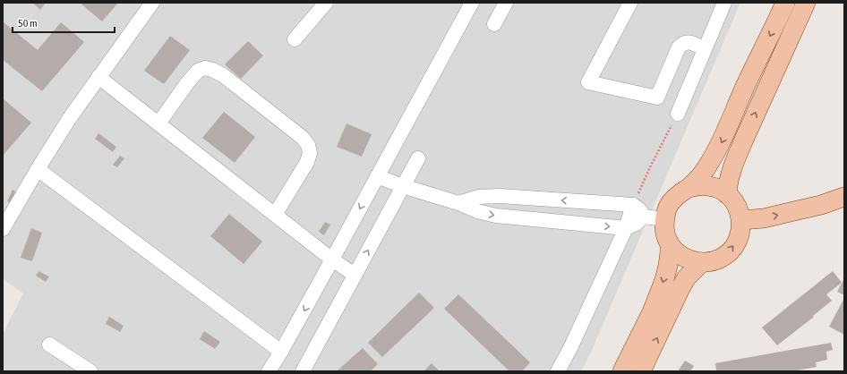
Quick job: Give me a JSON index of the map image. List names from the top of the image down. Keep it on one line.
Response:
{"scale_bar":"50 m"}
